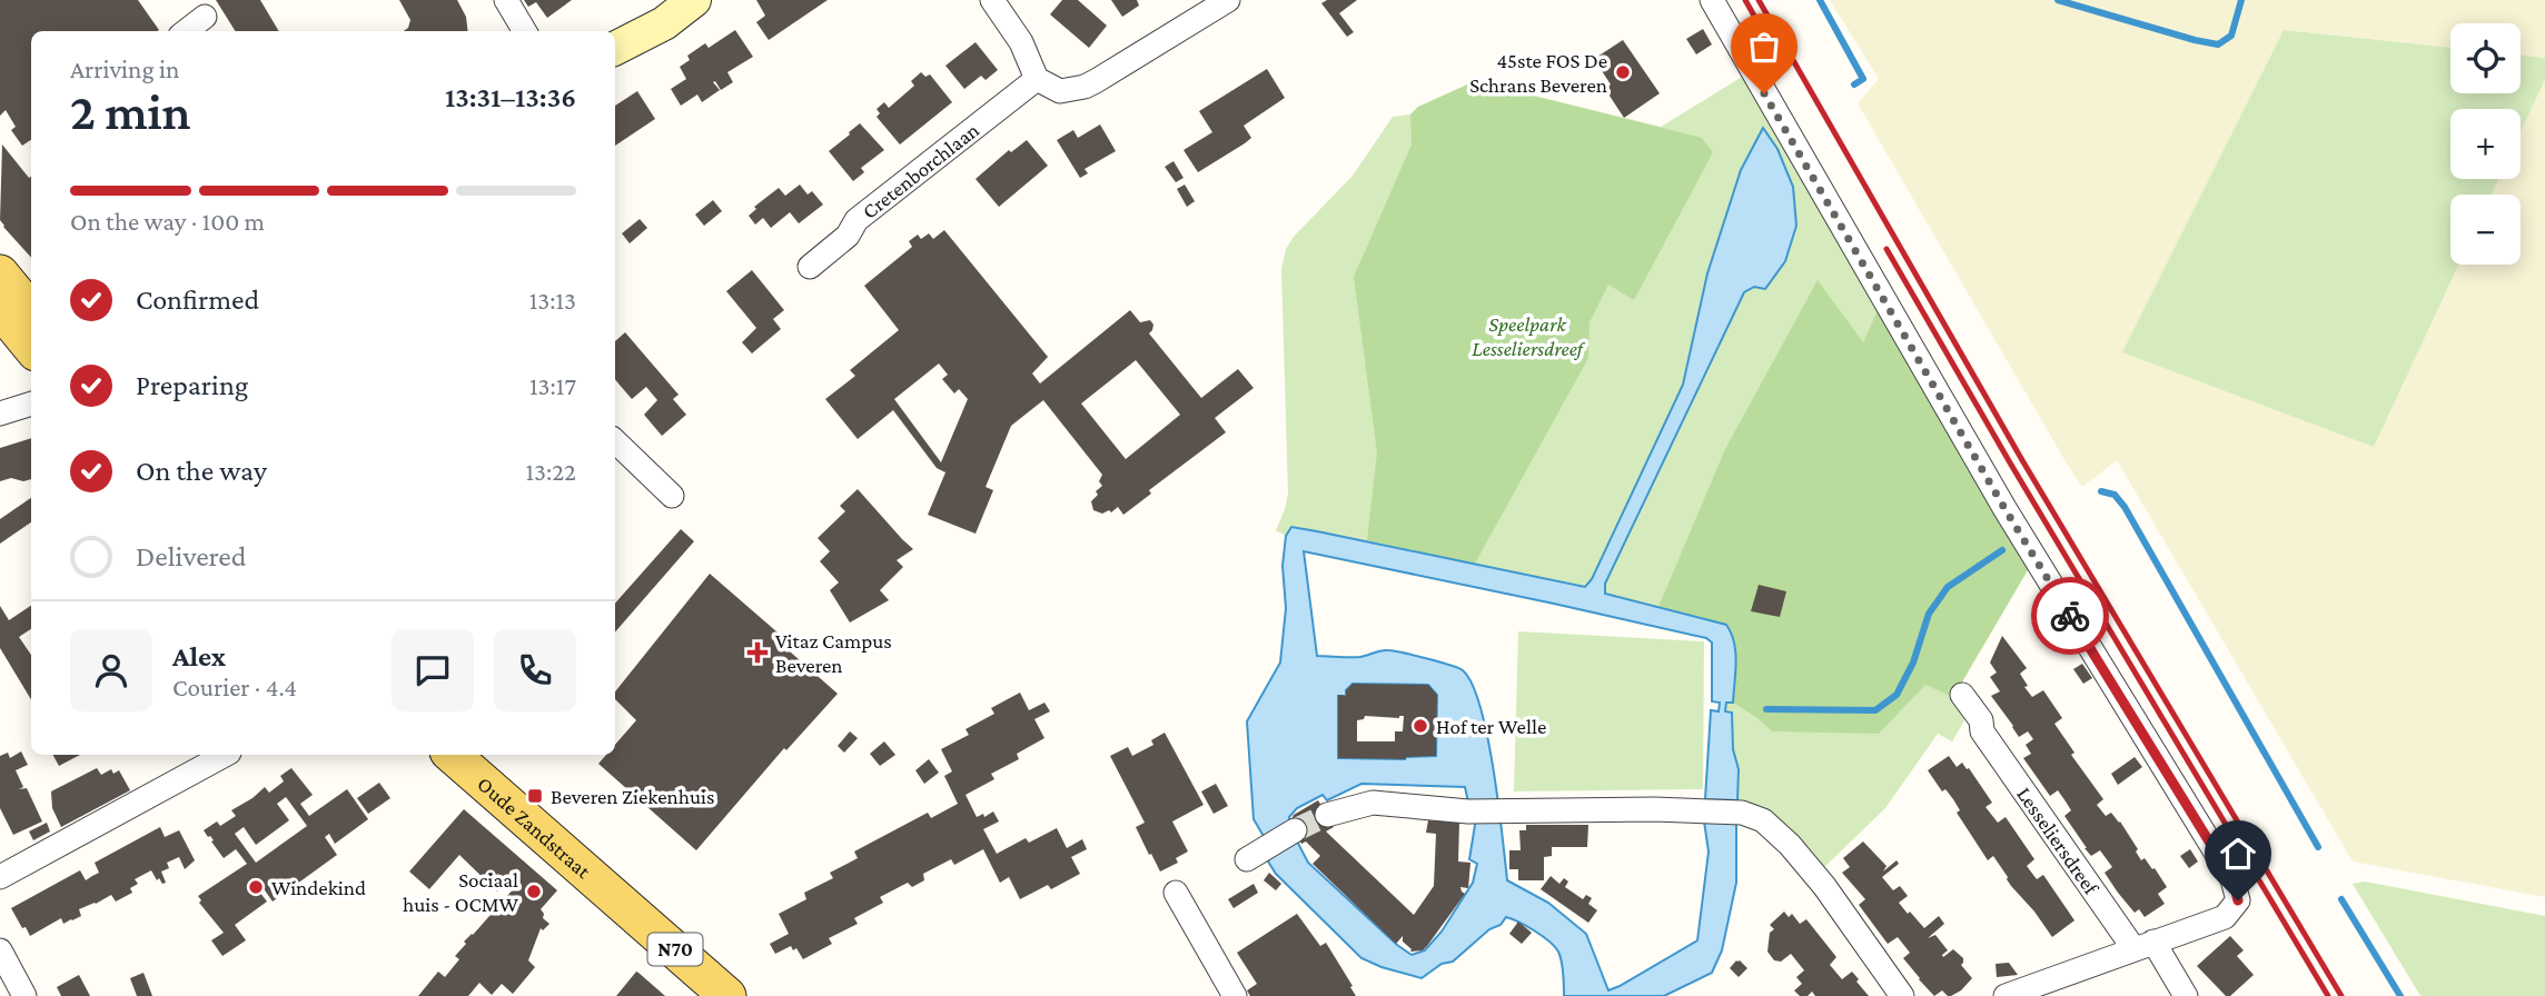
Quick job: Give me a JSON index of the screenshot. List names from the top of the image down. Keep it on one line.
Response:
{"streets":{"main road":["Oude Zandstraat","N70"],"street":["Cretenborchlaan","Lesseliersdreef"]},"parks":["Speelpark Lesseliersdreef"],"places":{"other":["45ste FOS De Schrans Beveren","Hof ter Welle","Windekind","Sociaal huis - OCMW"],"health":["Vitaz Campus Beveren"],"transit":["Beveren Ziekenhuis"]},"page":{"map_buttons":["+","−"],"heading":["2 min","Arriving in","13:31–13:36"],"panel":["Alex","Courier · 4.4"],"bar":"On the way · 100 m","list":[["Confirmed","13:13"],["Preparing","13:17"],["On the way","13:22"],"Delivered"]}}
